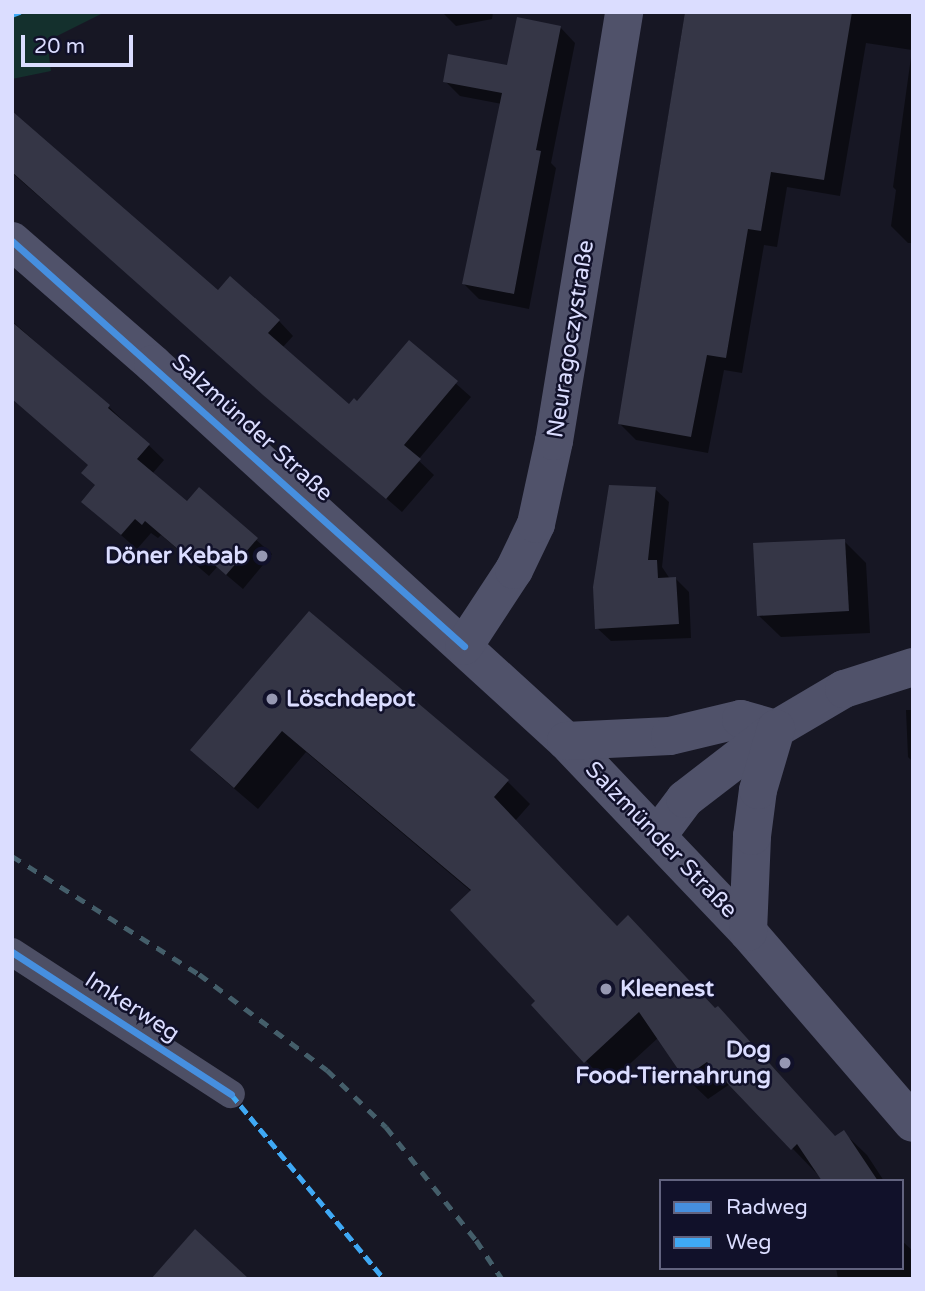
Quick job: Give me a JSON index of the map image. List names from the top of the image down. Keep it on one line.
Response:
{"streets":{"main road":["Neuragoczystraße","Salzmünder Straße"],"street":["Imkerweg"]},"crossings":[["Neuragoczystraße","Salzmünder Straße"]],"places":["Döner Kebab","Löschdepot","Kleenest","Dog Food-Tiernahrung"],"legend":["Radweg","Weg"],"scale_bar":"20 m"}
